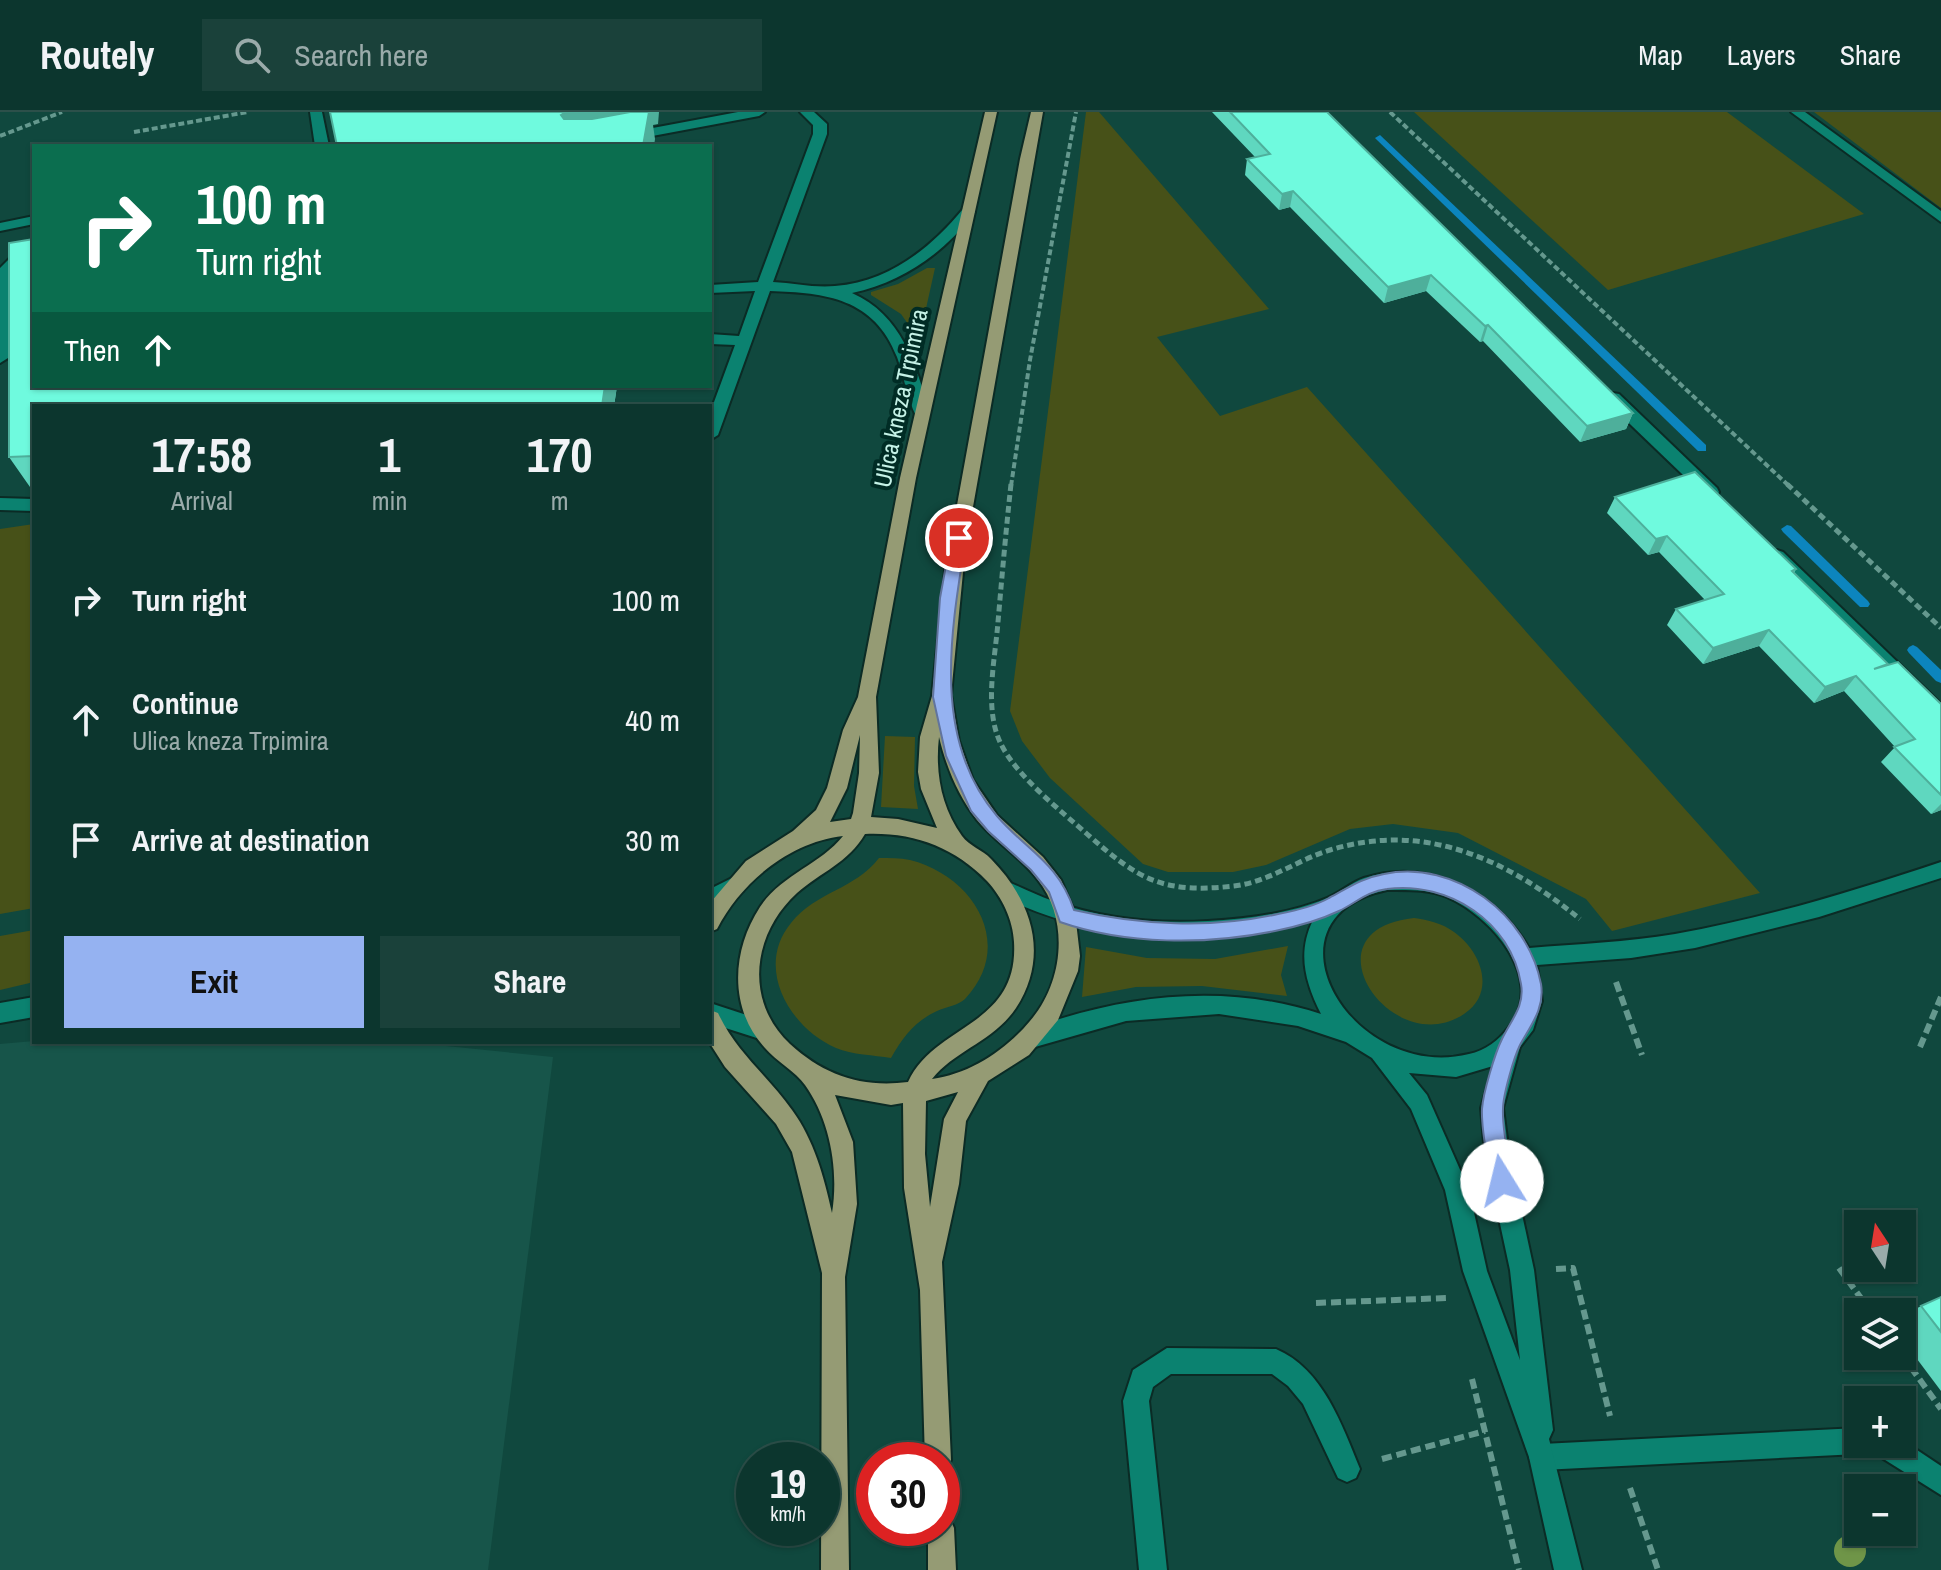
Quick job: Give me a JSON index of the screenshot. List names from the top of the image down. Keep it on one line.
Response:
{"streets":{"main road":["Ulica kneza Trpimira"]},"north":"top","page":{"header":"Routely","search":"Search here","nav":["Map","Layers","Share"],"turn":["100 m","Turn right"],"then":"Then","eta":["17:58","Arrival","1","min","170","m"],"list":[{"name":"Turn right","value":"100 m"},{"name":"Continue","note":"Ulica kneza Trpimira","value":"40 m"},{"name":"Arrive at destination","value":"30 m"}],"buttons":["Exit","Share"],"map_buttons":["+","−"],"speed":"19 km/h","limit":"30"}}
